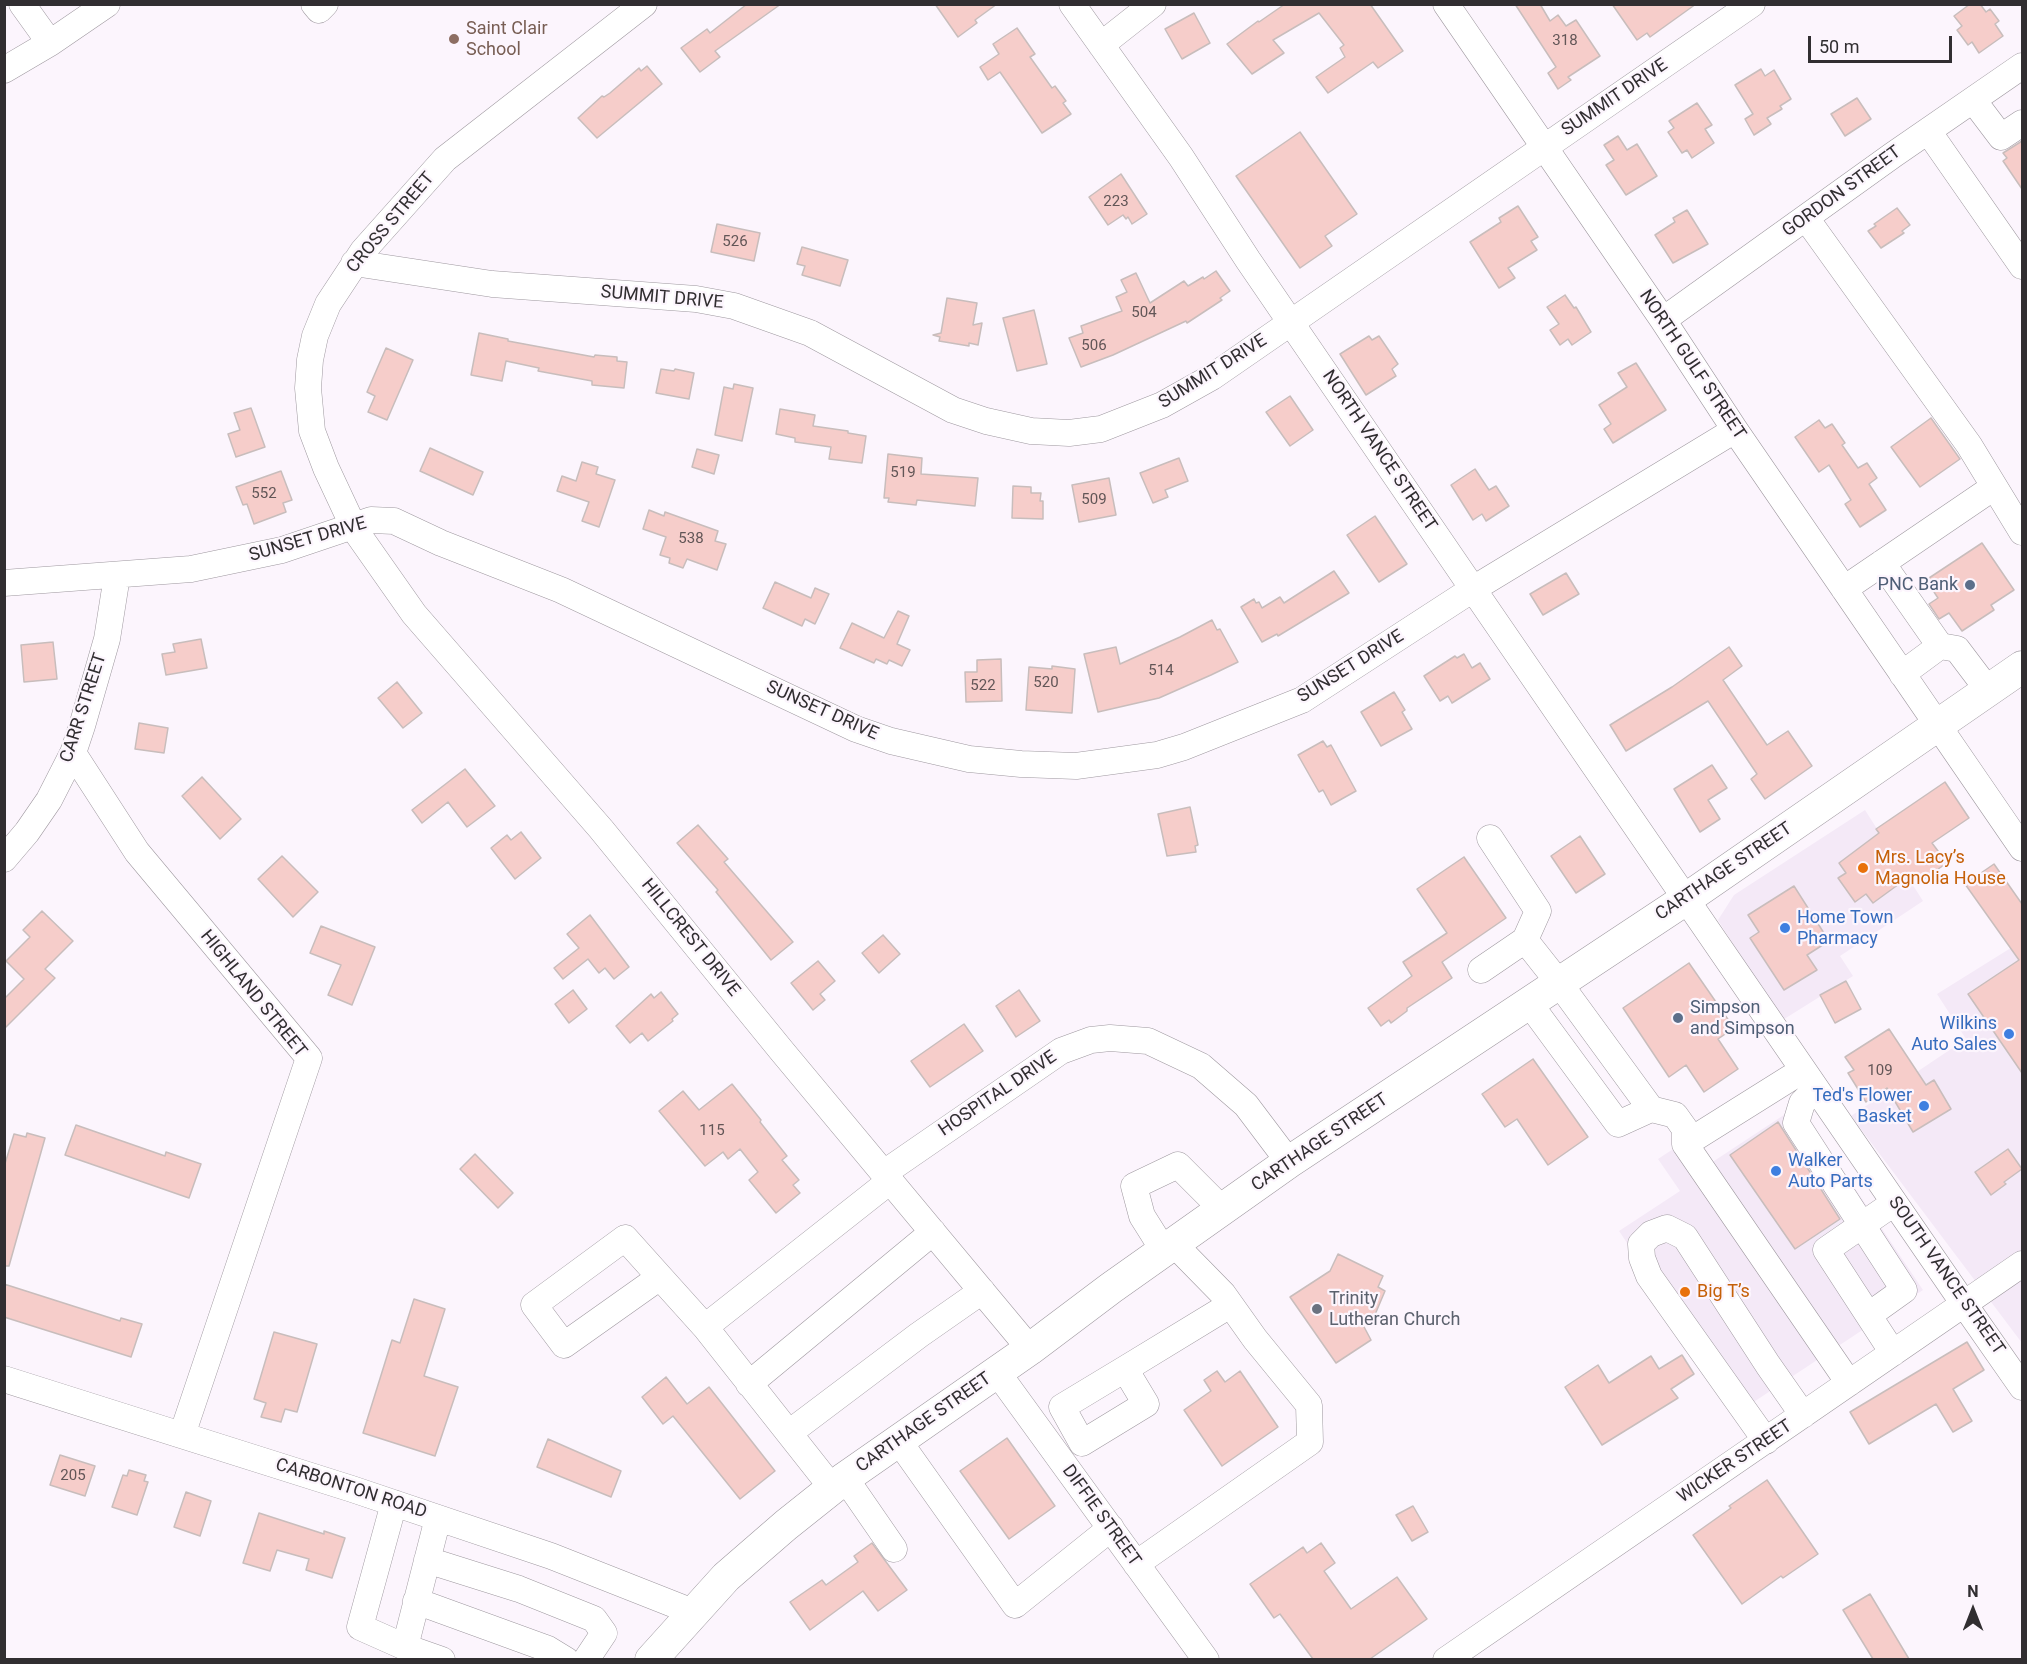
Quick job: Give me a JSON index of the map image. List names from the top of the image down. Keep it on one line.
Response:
{"streets":{"main road":["CARTHAGE STREET"],"street":["SUMMIT DRIVE","GORDON STREET","CROSS STREET","NORTH GULF STREET","NORTH VANCE STREET","SUNSET DRIVE","CARR STREET","HILLCREST DRIVE","HIGHLAND STREET","HOSPITAL DRIVE","SOUTH VANCE STREET","WICKER STREET","CARBONTON ROAD","DIFFIE STREET"]},"crossings":[["SUMMIT DRIVE","CROSS STREET"],["SUMMIT DRIVE","NORTH GULF STREET"],["SUMMIT DRIVE","NORTH VANCE STREET"],["GORDON STREET","NORTH GULF STREET"],["CROSS STREET","SUNSET DRIVE"],["CROSS STREET","HILLCREST DRIVE"],["NORTH GULF STREET","SUNSET DRIVE"],["NORTH GULF STREET","CARTHAGE STREET"],["NORTH VANCE STREET","SUNSET DRIVE"],["NORTH VANCE STREET","CARTHAGE STREET"],["NORTH VANCE STREET","SOUTH VANCE STREET"],["SUNSET DRIVE","CARR STREET"],["SUNSET DRIVE","HILLCREST DRIVE"],["CARR STREET","HIGHLAND STREET"],["CARTHAGE STREET","HILLCREST DRIVE"],["CARTHAGE STREET","HOSPITAL DRIVE"],["CARTHAGE STREET","SOUTH VANCE STREET"],["CARTHAGE STREET","CARBONTON ROAD"],["CARTHAGE STREET","DIFFIE STREET"],["HILLCREST DRIVE","HOSPITAL DRIVE"],["HIGHLAND STREET","CARBONTON ROAD"],["SOUTH VANCE STREET","WICKER STREET"]],"places":["Saint Clair School","PNC Bank","Mrs. Lacy’s Magnolia House","Home Town Pharmacy","Simpson and Simpson","Wilkins Auto Sales","Ted's Flower Basket","Walker Auto Parts","Big T’s","Trinity Lutheran Church"],"house_numbers":["318","223","526","504","506","519","552","509","538","514","520","522","109","115","205"],"scale_bar":"50 m","north":"top"}
